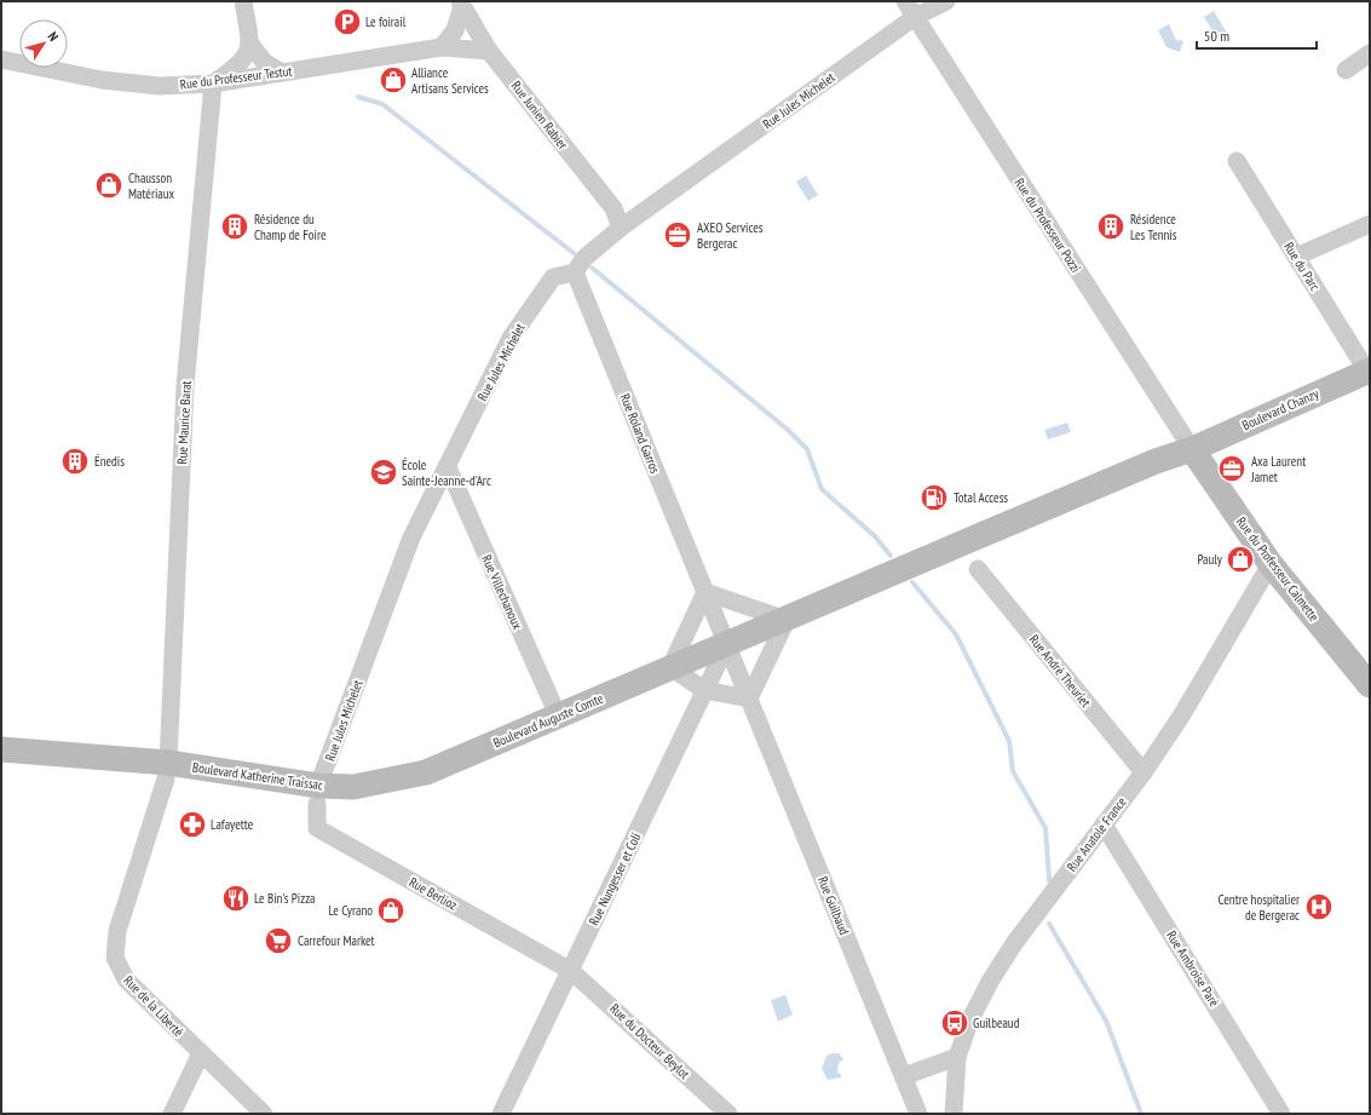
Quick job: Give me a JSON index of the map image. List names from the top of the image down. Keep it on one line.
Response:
{"streets":{"main road":["Boulevard Chanzy","Rue du Professeur Calmette","Boulevard Auguste Comte","Boulevard Katherine Traissac"],"street":["Rue du Professeur Testut","Rue Jules Michelet","Rue Junien Rabier","Rue du Professeur Pozzi","Rue du Parc","Rue Maurice Barat","Rue Roland Garros","Rue Villechanoux","Rue André Theuriet","Rue Anatole France","Rue Nungesser et Coli","Rue Berlioz","Rue Guilbaud","Rue Ambroise Paré","Rue de la Liberté","Rue du Docteur Beylot"]},"crossings":[["Rue du Professeur Testut","Rue Junien Rabier"],["Rue du Professeur Testut","Rue Maurice Barat"],["Rue Jules Michelet","Rue Junien Rabier"],["Rue Jules Michelet","Rue du Professeur Pozzi"],["Rue Jules Michelet","Rue Roland Garros"],["Rue Jules Michelet","Rue Villechanoux"],["Rue Jules Michelet","Boulevard Katherine Traissac"],["Rue Jules Michelet","Rue Berlioz"],["Rue du Professeur Pozzi","Boulevard Chanzy"],["Rue du Professeur Pozzi","Rue du Professeur Calmette"],["Rue du Parc","Boulevard Chanzy"],["Boulevard Chanzy","Rue du Professeur Calmette"],["Boulevard Chanzy","Boulevard Auguste Comte"],["Rue Maurice Barat","Boulevard Katherine Traissac"],["Rue Maurice Barat","Rue de la Liberté"],["Rue Roland Garros","Boulevard Auguste Comte"],["Rue Roland Garros","Rue Nungesser et Coli"],["Rue Roland Garros","Rue Guilbaud"],["Rue du Professeur Calmette","Rue Anatole France"],["Rue Villechanoux","Boulevard Auguste Comte"],["Rue André Theuriet","Rue Anatole France"],["Boulevard Auguste Comte","Boulevard Katherine Traissac"],["Boulevard Auguste Comte","Rue Nungesser et Coli"],["Boulevard Auguste Comte","Rue Guilbaud"],["Boulevard Katherine Traissac","Rue Berlioz"],["Boulevard Katherine Traissac","Rue de la Liberté"],["Rue Anatole France","Rue Ambroise Paré"],["Rue Nungesser et Coli","Rue Berlioz"],["Rue Nungesser et Coli","Rue Guilbaud"],["Rue Nungesser et Coli","Rue du Docteur Beylot"],["Rue Berlioz","Rue du Docteur Beylot"]],"places":{"parking":["Le foirail"],"shop":["Alliance Artisans Services","Chausson Matériaux","Pauly","Le Cyrano"],"building":["Résidence du Champ de Foire","Résidence Les Tennis","Énedis"],"office":["AXEO Services Bergerac","Axa Laurent Jamet"],"school or university":["École Sainte-Jeanne-d'Arc"],"fuel station":["Total Access"],"pharmacy":["Lafayette"],"restaurant":["Le Bin's Pizza"],"hospital":["Centre hospitalier de Bergerac"],"supermarket":["Carrefour Market"],"bus stop":["Guilbeaud"]},"scale_bar":"50 m","north":"top right"}
